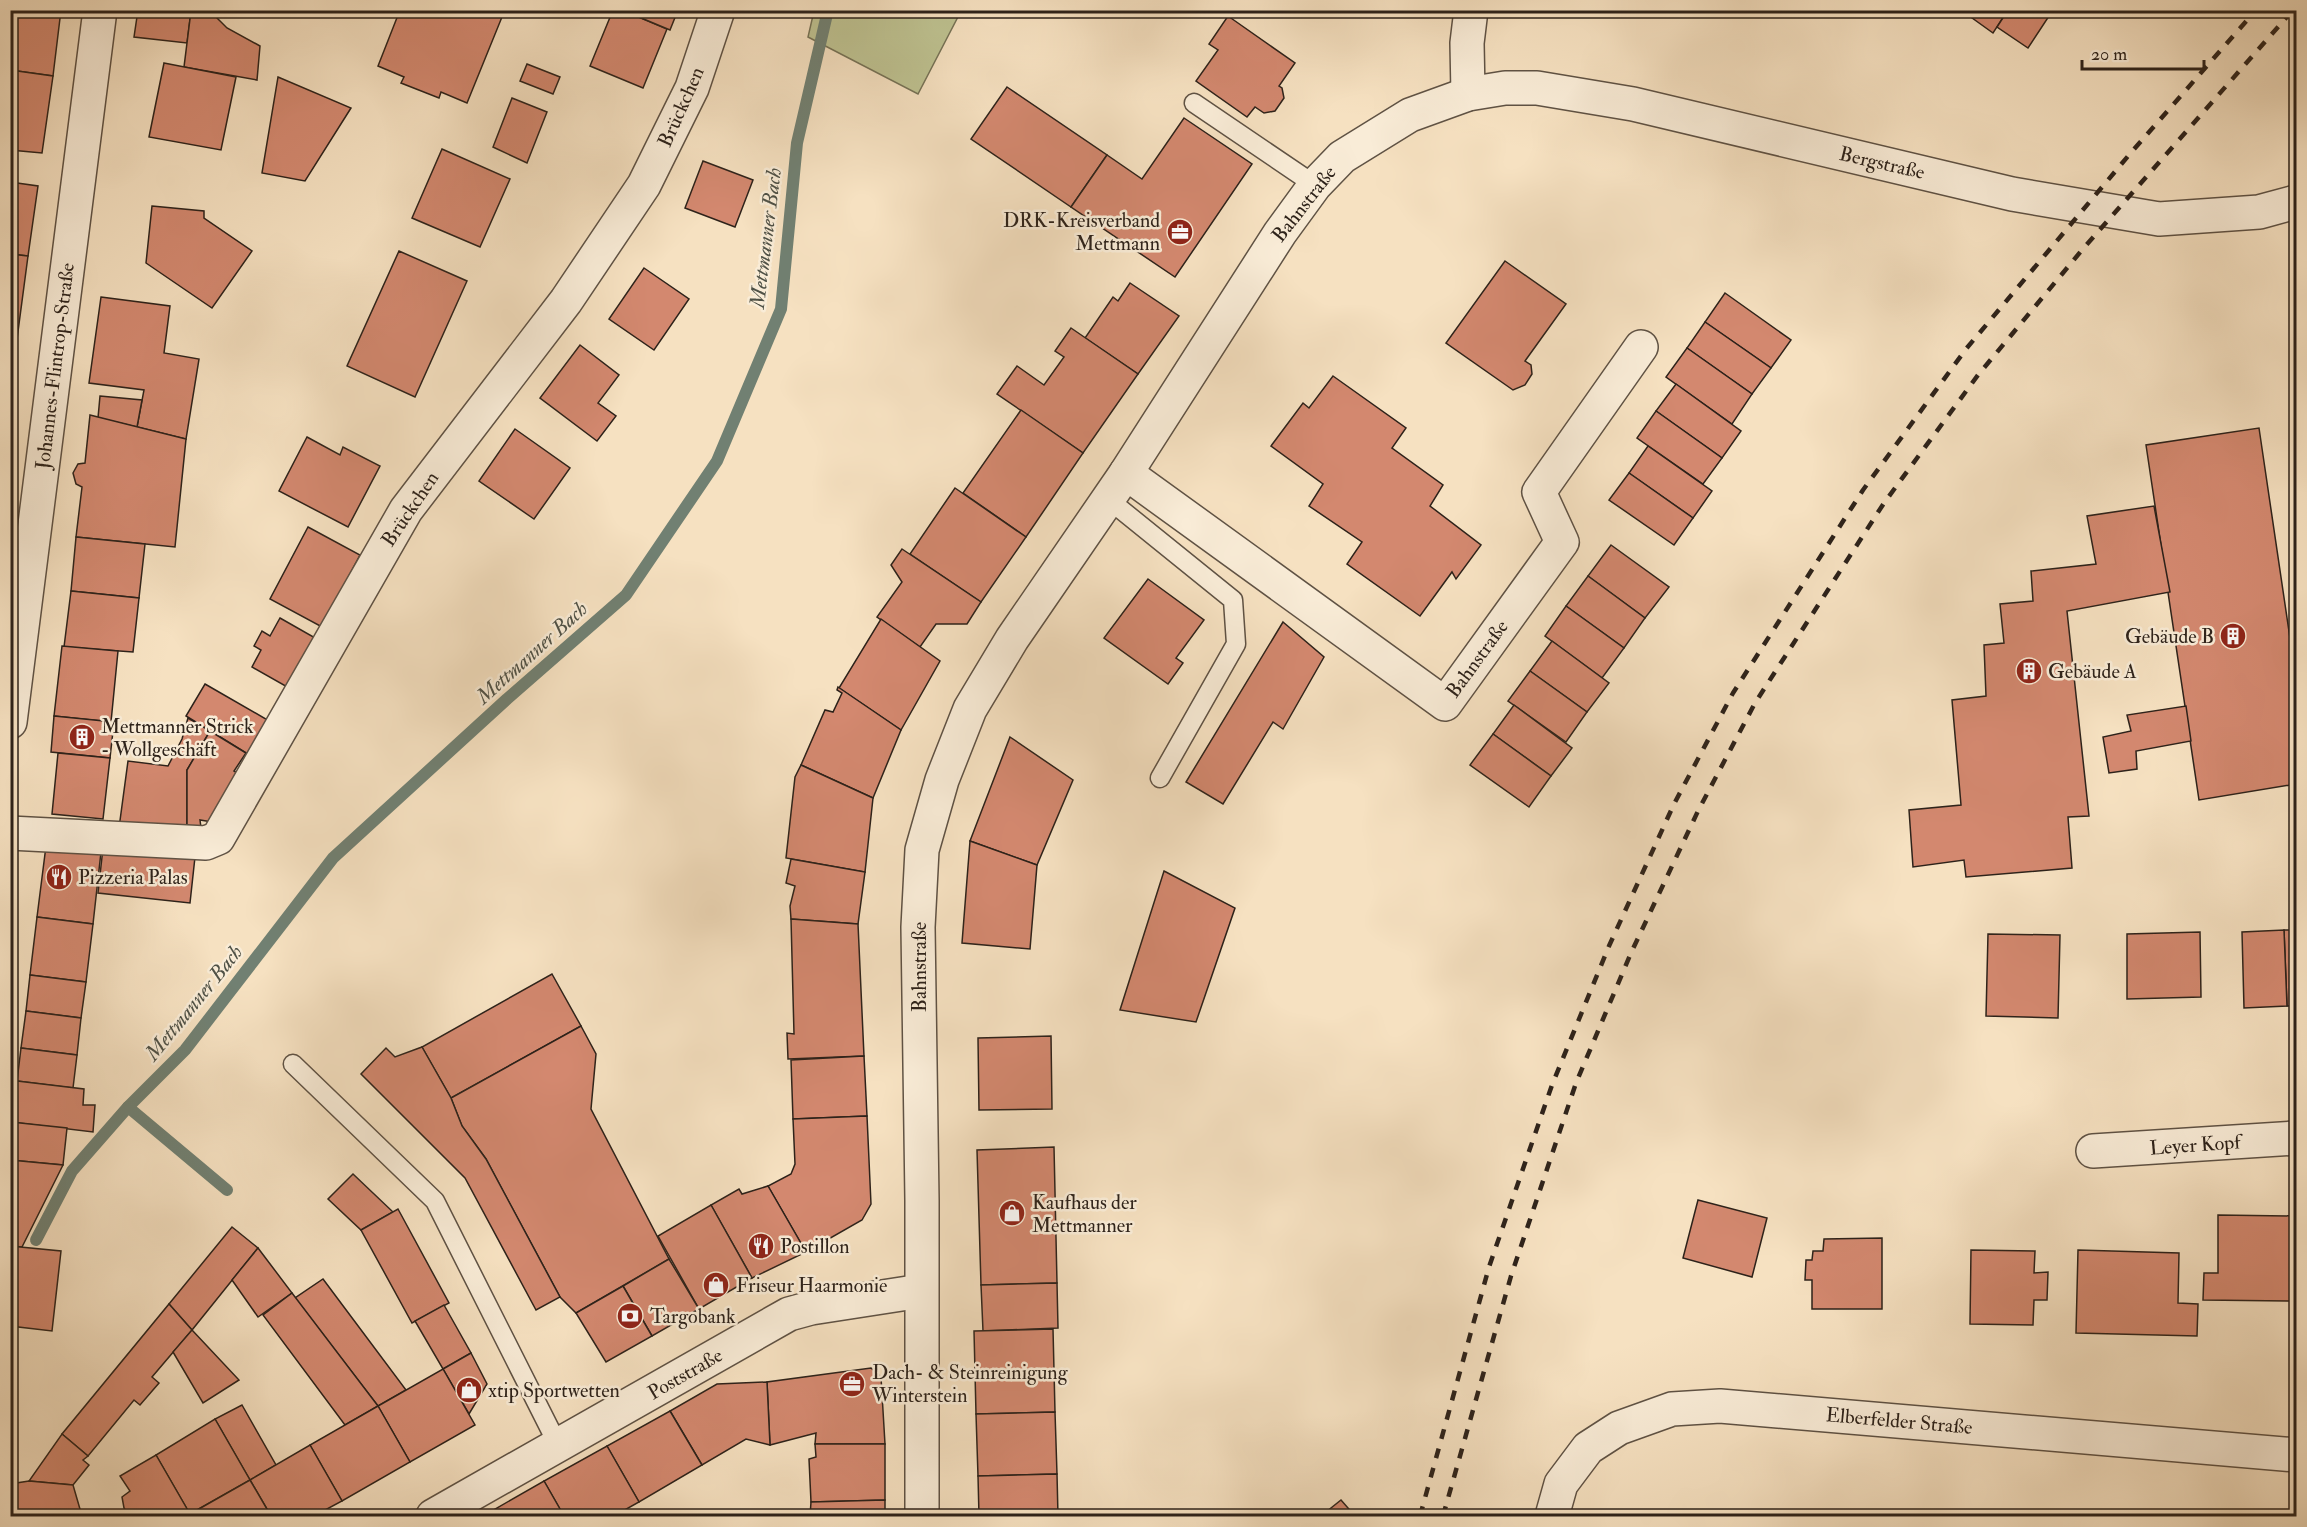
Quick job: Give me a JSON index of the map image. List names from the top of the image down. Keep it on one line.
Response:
{"streets":{"street":["Brückchen","Bergstraße","Bahnstraße","Johannes-Flintrop-Straße","Leyer Kopf","Poststraße","Elberfelder Straße"]},"crossings":[["Bergstraße","Bahnstraße"],["Bahnstraße","Poststraße"]],"water":["Mettmanner Bach"],"places":{"office":["DRK-Kreisverband Mettmann","Dach- & Steinreinigung Winterstein"],"building":["Gebäude B","Gebäude A","Mettmanner Strick - Wollgeschäft"],"restaurant":["Pizzeria Palas","Postillon"],"shop":["Kaufhaus der Mettmanner","Friseur Haarmonie","xtip Sportwetten"],"bank":["Targobank"]},"scale_bar":"20 m"}
